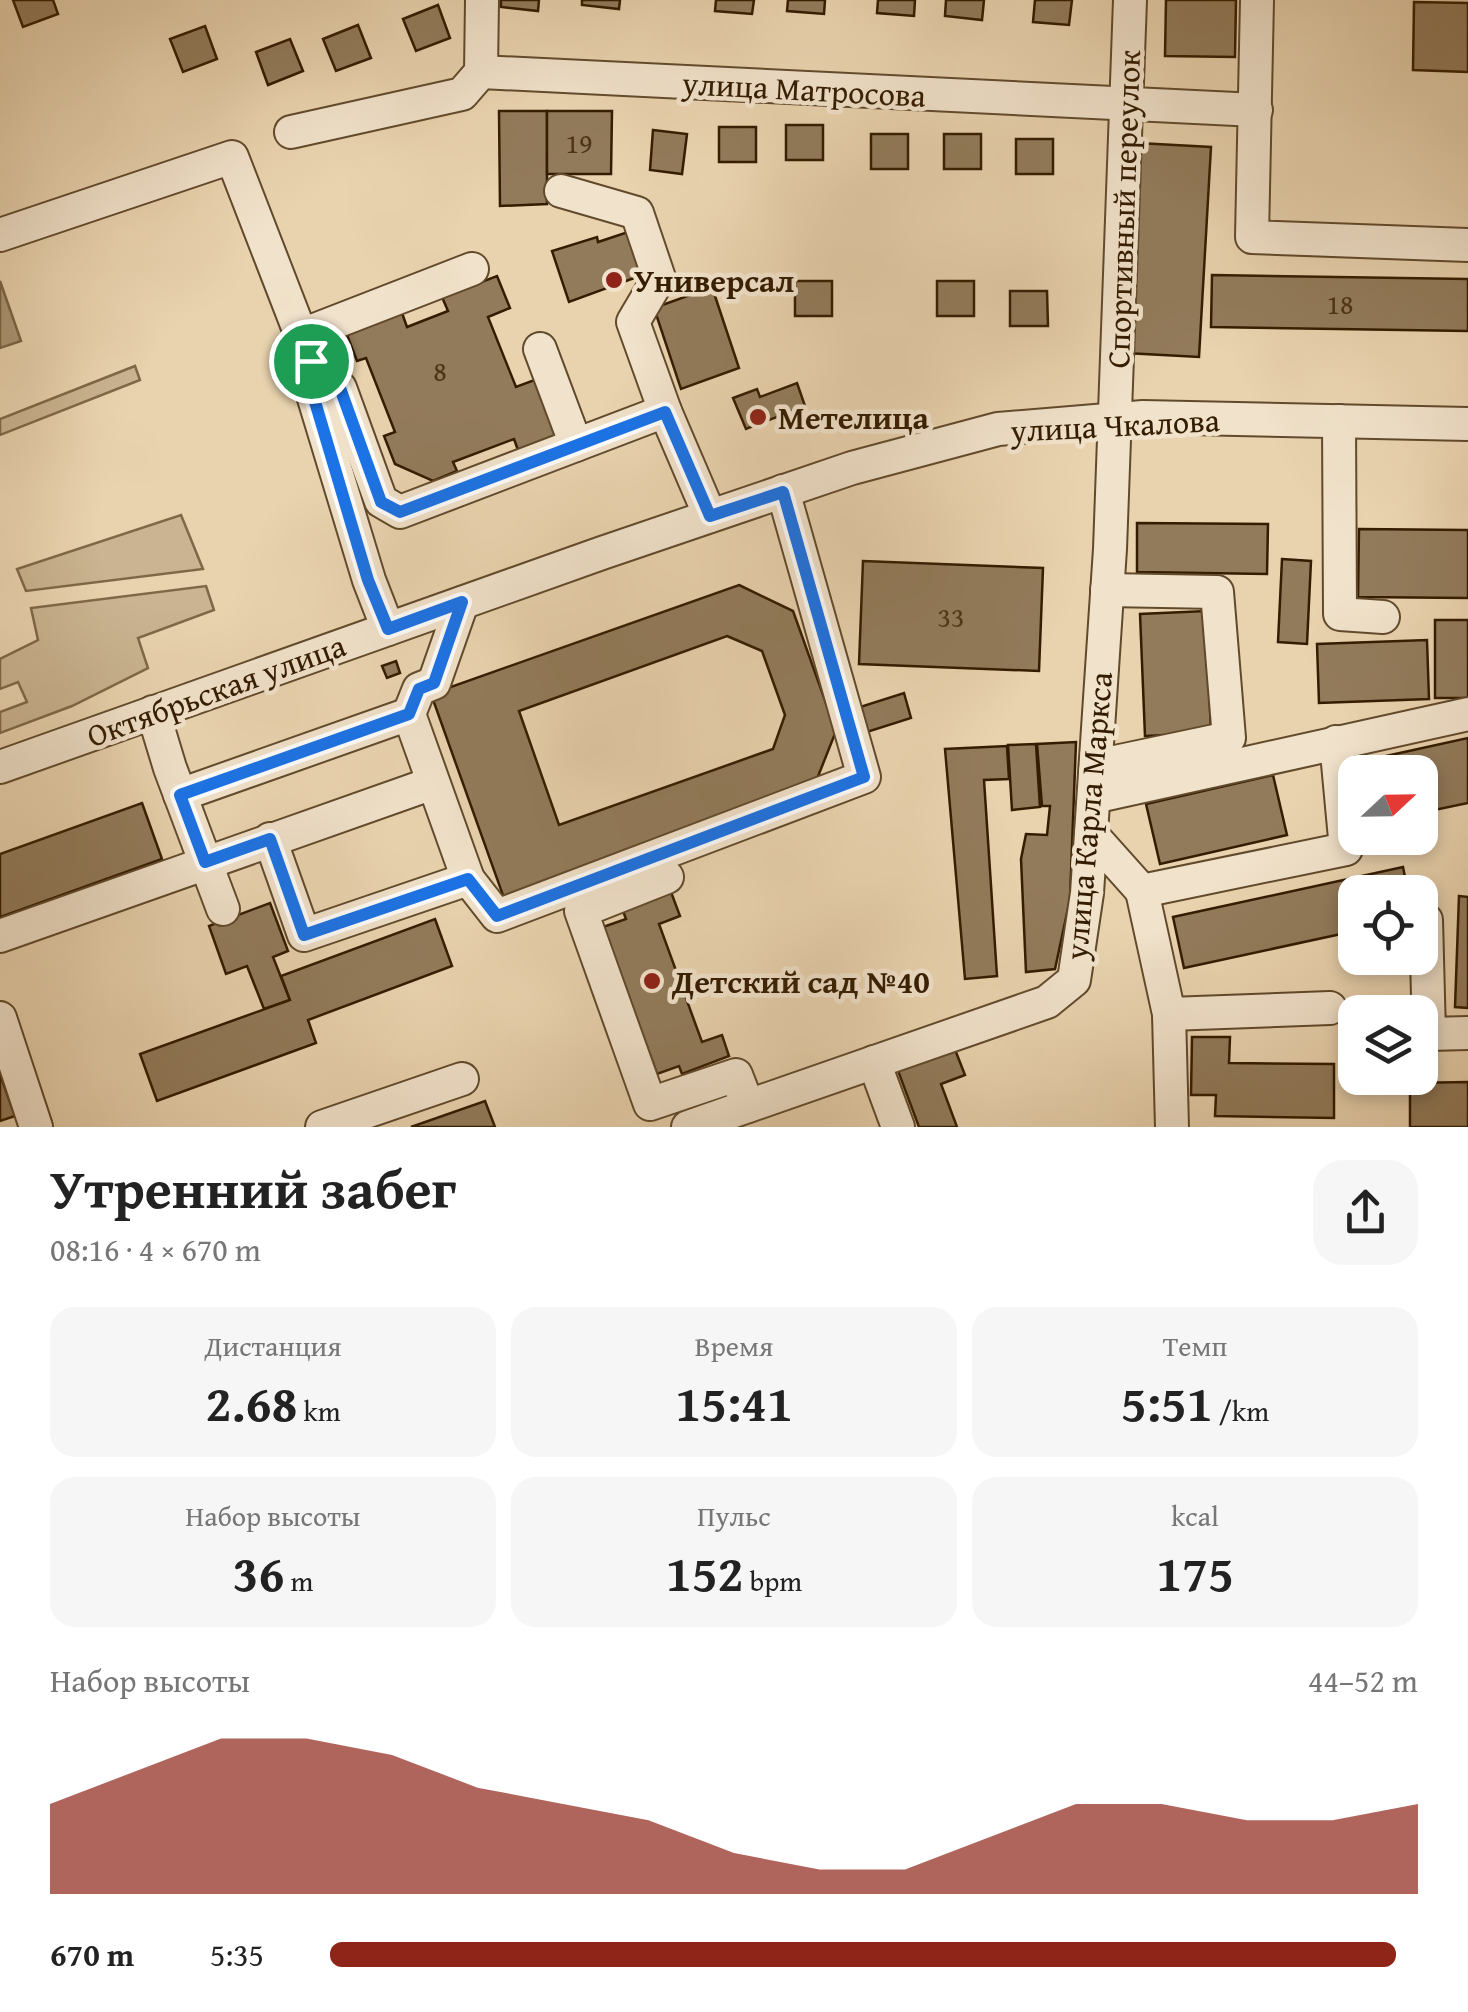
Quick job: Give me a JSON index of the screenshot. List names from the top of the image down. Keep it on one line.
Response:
{"streets":{"street":["улица Матросова","Спортивный переулок","улица Чкалова","Октябрьская улица","улица Карла Маркса"]},"crossings":[["улица Матросова","Спортивный переулок"],["Спортивный переулок","улица Чкалова"],["Спортивный переулок","улица Карла Маркса"],["улица Чкалова","Октябрьская улица"],["улица Чкалова","улица Карла Маркса"]],"places":["Универсал","Метелица","Детский сад №40"],"house_numbers":["19","18","8","33"],"north":"right","page":{"heading":["Утренний забег","08:16 · 4 × 670 m"],"stats":[["Дистанция","2.68 km"],["Время","15:41"],["Темп","5:51 /km"],["Набор высоты","36 m"],["Пульс","152 bpm"],["kcal","175"]],"chart":["Набор высоты","44–52 m"],"list":[{"name":"670 m","note":"5:35"}]}}
